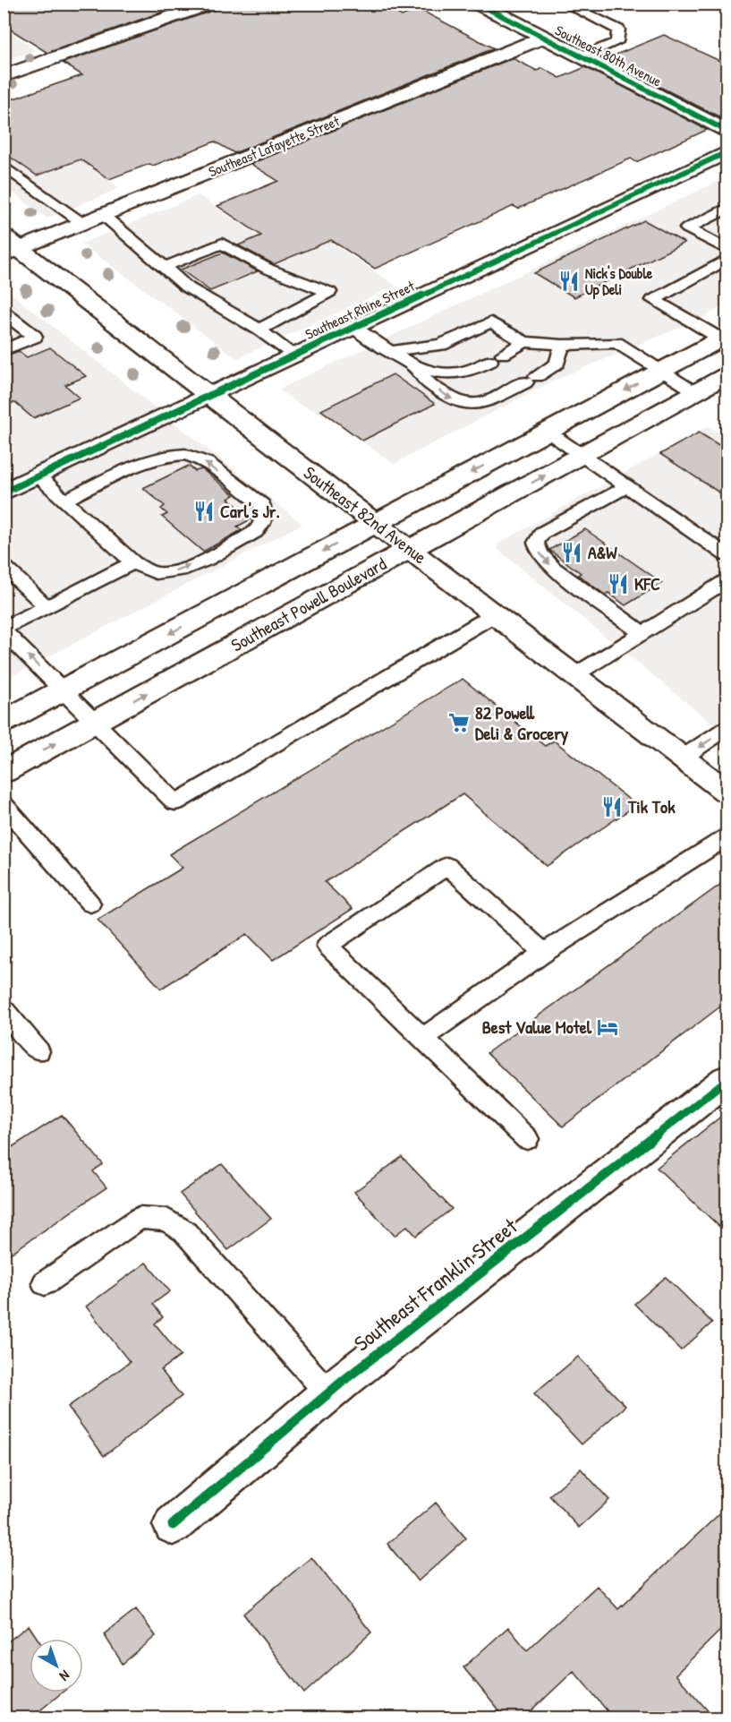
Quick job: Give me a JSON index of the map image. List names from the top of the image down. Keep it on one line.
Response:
{"streets":{"street":["Southeast 80th Avenue","Southeast Lafayette Street","Southeast Rhine Street","Southeast 82nd Avenue","Southeast Powell Boulevard","Southeast Franklin Street"]},"crossings":[["Southeast 80th Avenue","Southeast Lafayette Street"],["Southeast Lafayette Street","Southeast 82nd Avenue"],["Southeast Rhine Street","Southeast 82nd Avenue"],["Southeast 82nd Avenue","Southeast Powell Boulevard"]],"places":{"restaurant":["Nick's Double Up Deli","Carl's Jr.","A&W","KFC","Tik Tok"],"supermarket":["82 Powell Deli & Grocery"],"hotel":["Best Value Motel"]},"north":"bottom right"}
